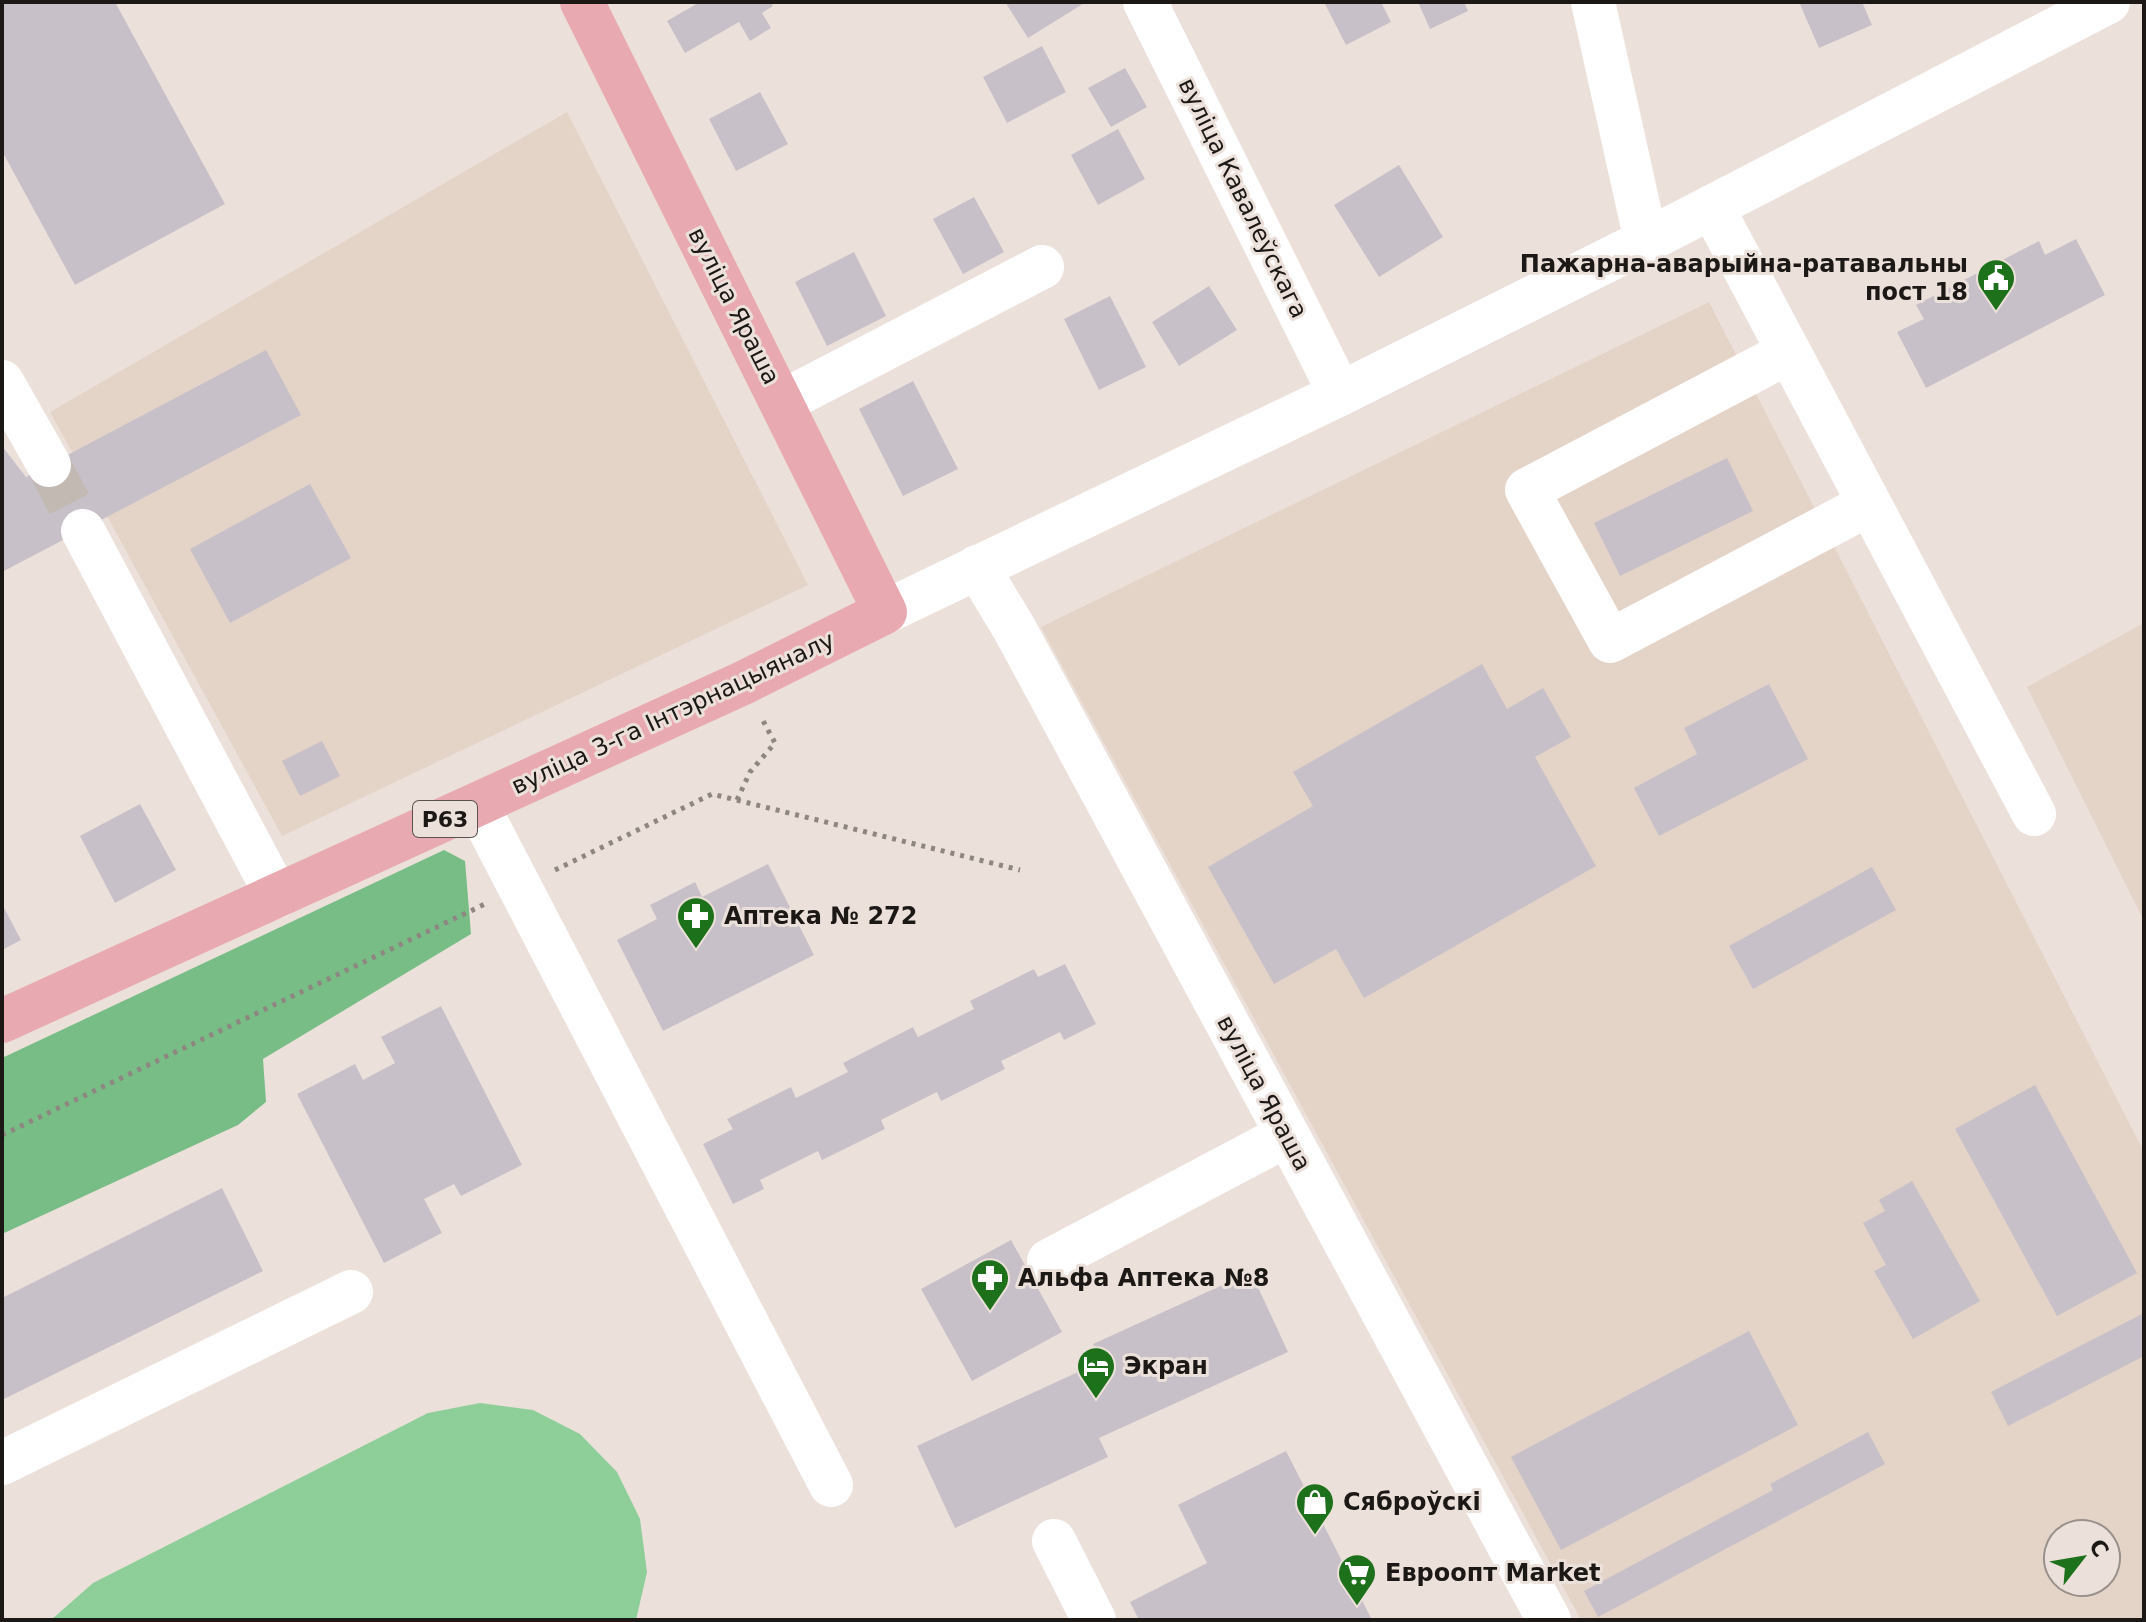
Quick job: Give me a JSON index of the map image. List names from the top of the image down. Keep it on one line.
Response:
{"streets":{"main road":["вуліца Яраша","вуліца 3-га Інтэрнацыяналу","Р63"],"street":["вуліца Кавалеўскага"]},"crossings":[["вуліца Кавалеўскага","вуліца 3-га Інтэрнацыяналу"],["вуліца Яраша","вуліца 3-га Інтэрнацыяналу"]],"places":{"public building":["Пажарна-аварыйна-ратавальны пост 18"],"pharmacy":["Аптека № 272","Альфа Аптека №8"],"hotel":["Экран"],"shop":["Сяброўскі"],"supermarket":["Евроопт Market"]},"north":"top right"}
